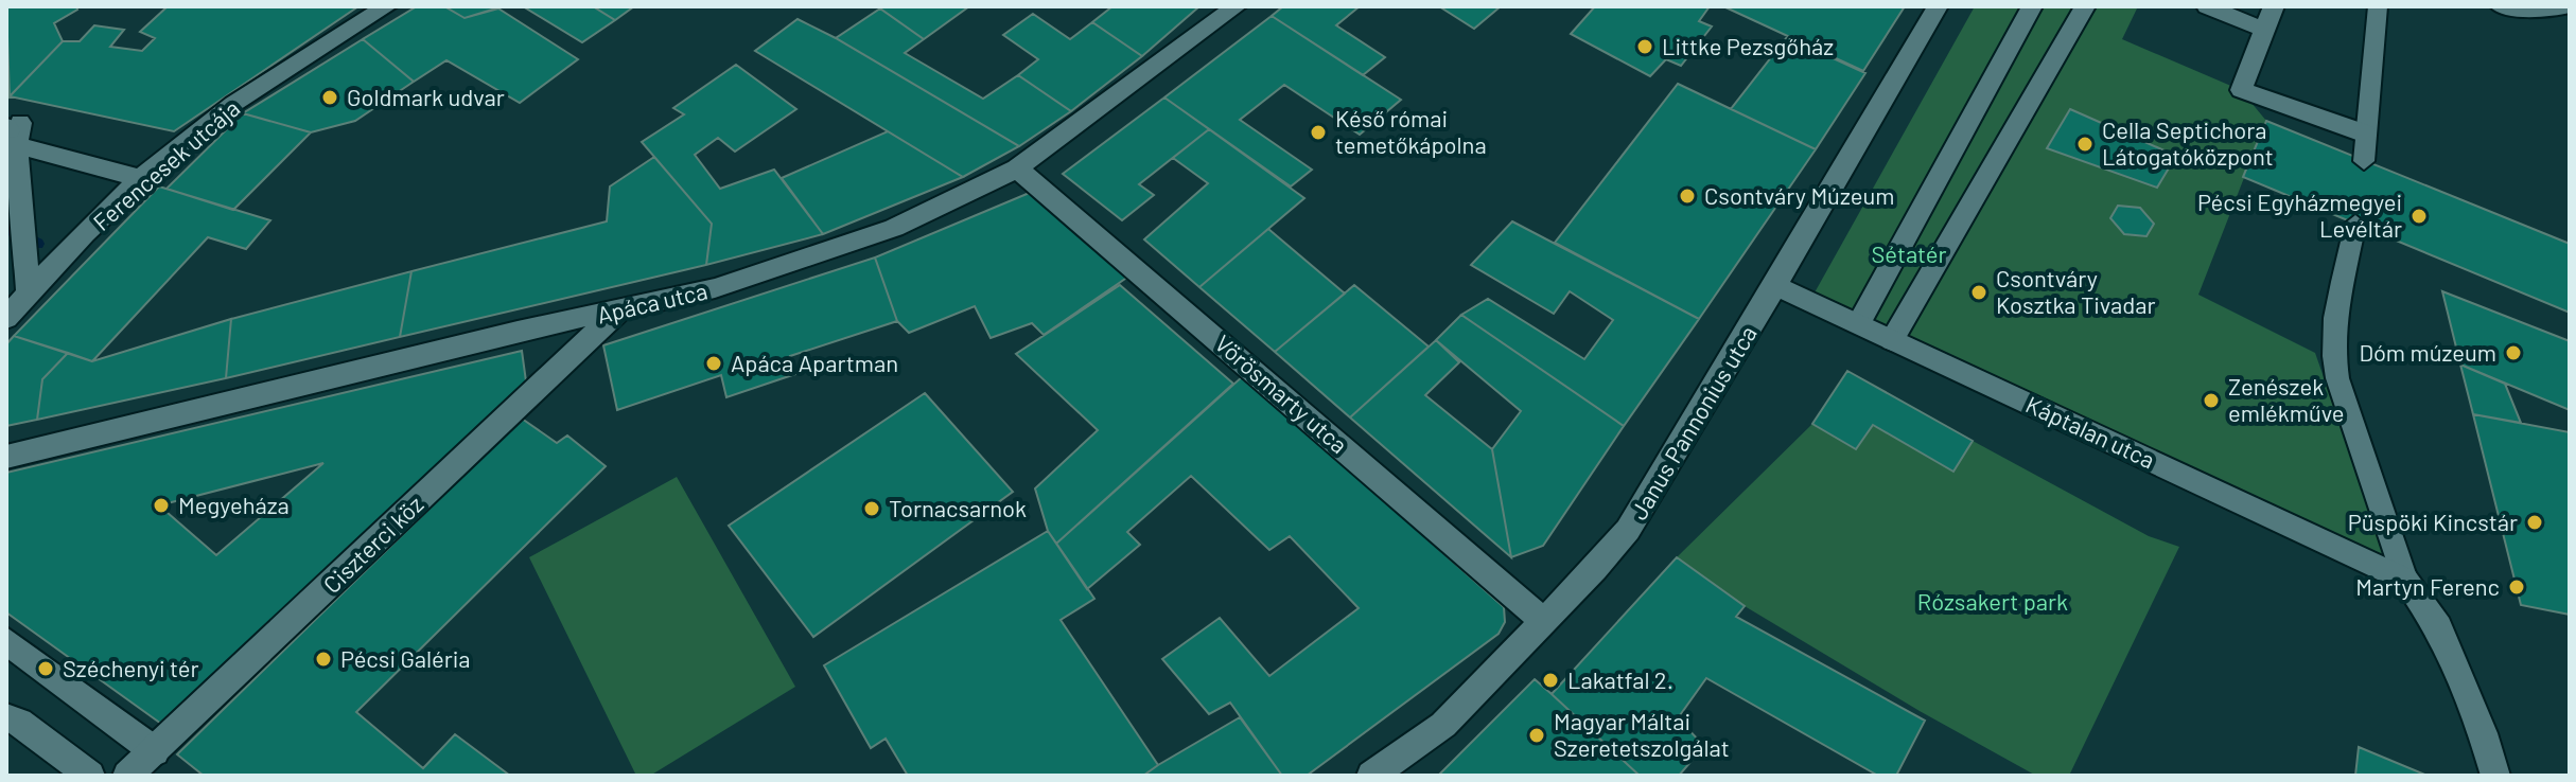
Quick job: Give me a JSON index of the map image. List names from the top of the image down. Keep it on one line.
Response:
{"streets":{"street":["Ferencesek utcája","Apáca utca","Vörösmarty utca","Janus Pannonius utca","Káptalan utca","Ciszterci köz"]},"crossings":[["Apáca utca","Vörösmarty utca"],["Apáca utca","Ciszterci köz"],["Vörösmarty utca","Janus Pannonius utca"],["Janus Pannonius utca","Káptalan utca"]],"parks":["Sétatér","Rózsakert park"],"places":["Littke Pezsgőház","Goldmark udvar","Késő római temetőkápolna","Cella Septichora Látogatóközpont","Csontváry Múzeum","Pécsi Egyházmegyei Levéltár","Csontváry Kosztka Tivadar","Dóm múzeum","Apáca Apartman","Zenészek emlékműve","Megyeháza","Tornacsarnok","Püspöki Kincstár","Martyn Ferenc","Pécsi Galéria","Széchenyi tér","Lakatfal 2.","Magyar Máltai Szeretetszolgálat"]}
